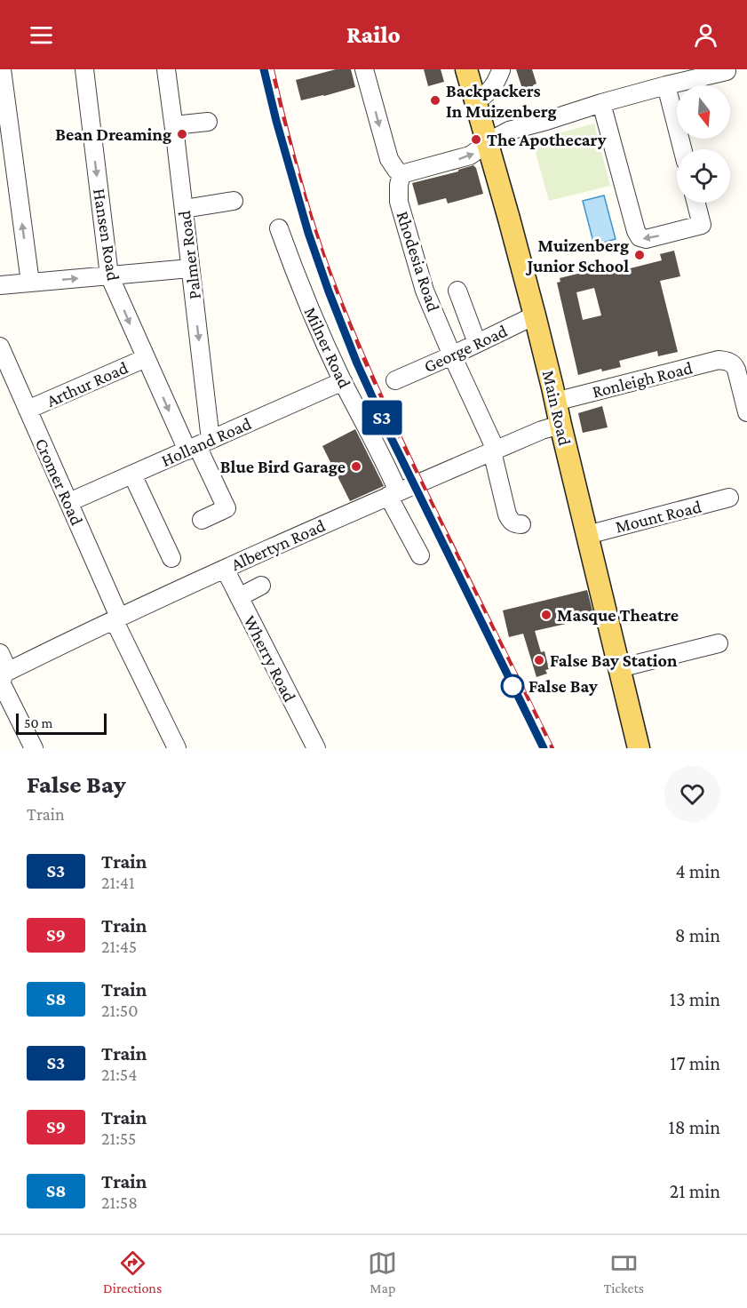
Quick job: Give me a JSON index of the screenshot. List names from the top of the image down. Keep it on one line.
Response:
{"streets":{"main road":["Main Road"],"street":["Hansen Road","Palmer Road","Rhodesia Road","Milner Road","George Road","Ronleigh Road","Arthur Road","Holland Road","Cromer Road","Mount Road","Albertyn Road","Wherry Road"]},"crossings":[["Hansen Road","Palmer Road"],["Hansen Road","Arthur Road"],["Hansen Road","Holland Road"],["Palmer Road","Holland Road"],["Rhodesia Road","George Road"],["Rhodesia Road","Albertyn Road"],["Milner Road","Holland Road"],["Milner Road","Albertyn Road"],["George Road","Main Road"],["Ronleigh Road","Main Road"],["Arthur Road","Cromer Road"],["Main Road","Mount Road"],["Main Road","Albertyn Road"],["Holland Road","Cromer Road"],["Cromer Road","Albertyn Road"],["Albertyn Road","Wherry Road"]],"one_way":["Palmer Road"],"places":["Backpackers In Muizenberg","Bean Dreaming","The Apothecary","Muizenberg Junior School","Blue Bird Garage","Masque Theatre","False Bay Station","False Bay"],"scale_bar":"50 m","north":"bottom","page":{"header":"Railo","on_map":"S3","scale":"50 m","heading":["False Bay","Train"],"list":[{"mark":"S3","name":"Train","note":"21:41","value":"4 min"},{"mark":"S9","name":"Train","note":"21:45","value":"8 min"},{"mark":"S8","name":"Train","note":"21:50","value":"13 min"},{"mark":"S3","name":"Train","note":"21:54","value":"17 min"},{"mark":"S9","name":"Train","note":"21:55","value":"18 min"},{"mark":"S8","name":"Train","note":"21:58","value":"21 min"}],"tabs":["Directions","Map","Tickets"]}}
